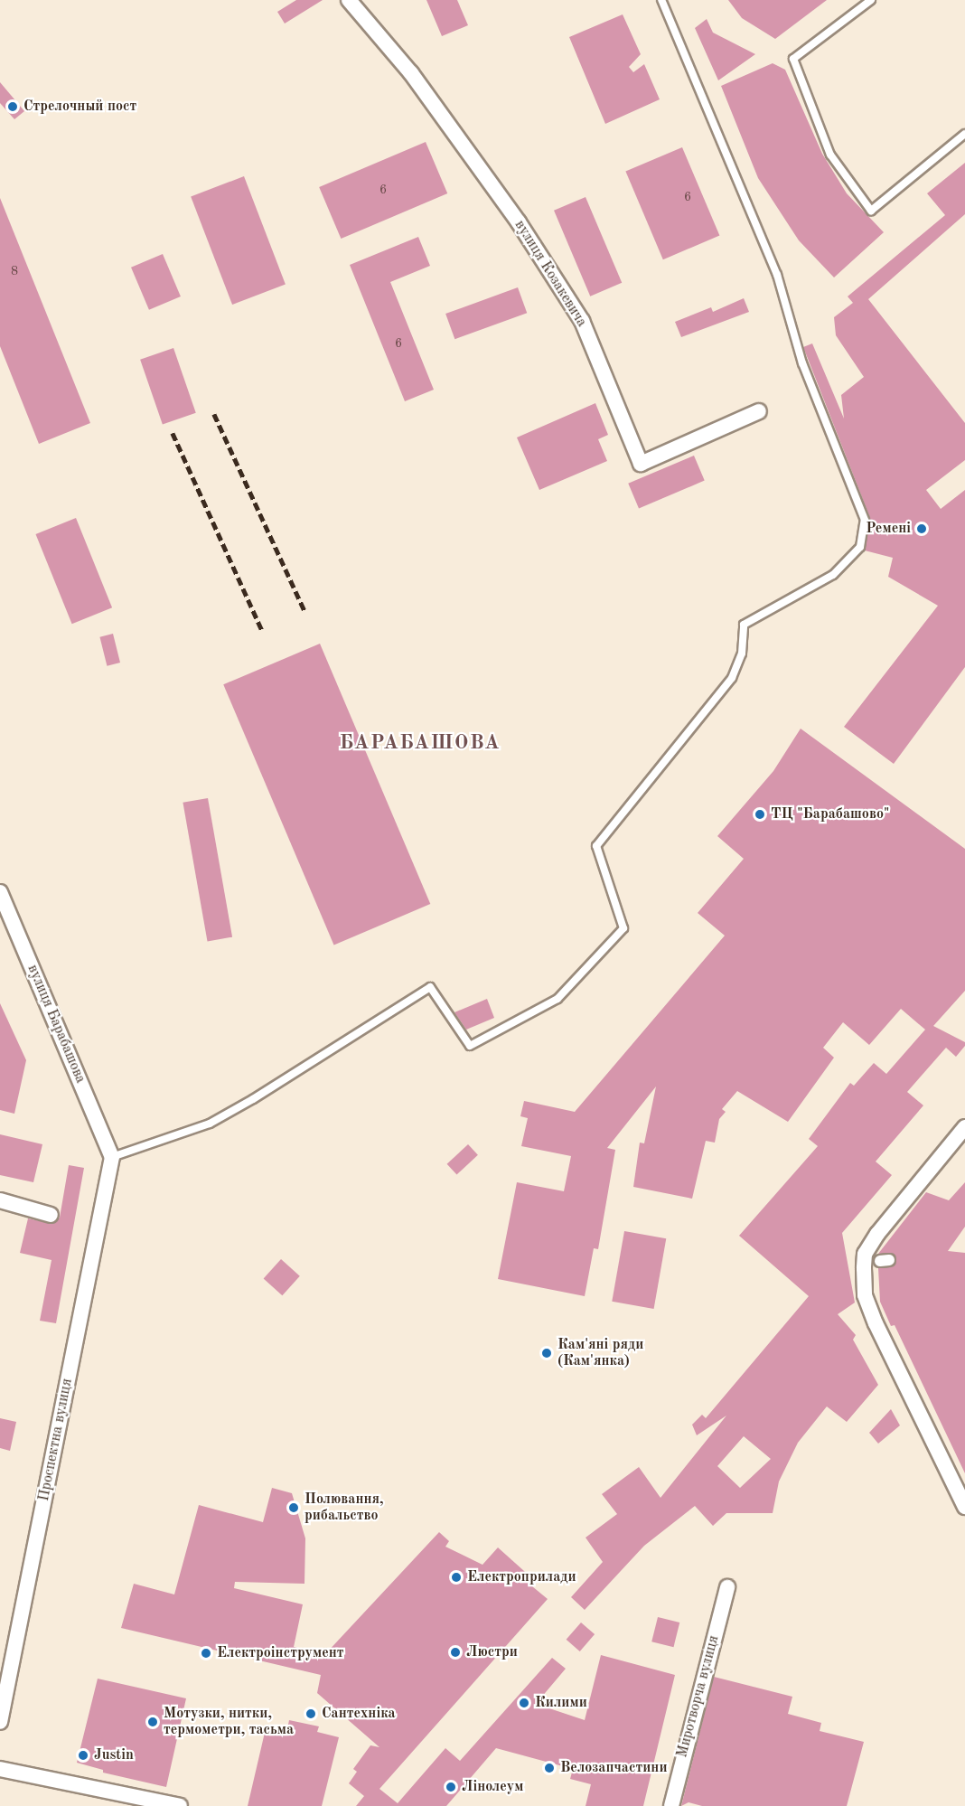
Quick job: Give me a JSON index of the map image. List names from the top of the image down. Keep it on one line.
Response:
{"streets":{"street":["вулиця Козакевича","вулиця Барабашова","Проспектна вулиця","Миротворча вулиця"]},"crossings":[["вулиця Барабашова","Проспектна вулиця"]],"districts":["БАРАБАШОВА"],"places":["Стрелочный пост","Ремені","ТЦ \"Барабашово\"","Кам'яні ряди (Кам'янка)","Полювання, рибальство","Електроприлади","Люстри","Електроінструмент","Килими","Сантехніка","Мотузки, нитки, термометри, тасьма","Justin","Велозапчастини","Лінолеум"],"house_numbers":["6","6","8","6"]}
